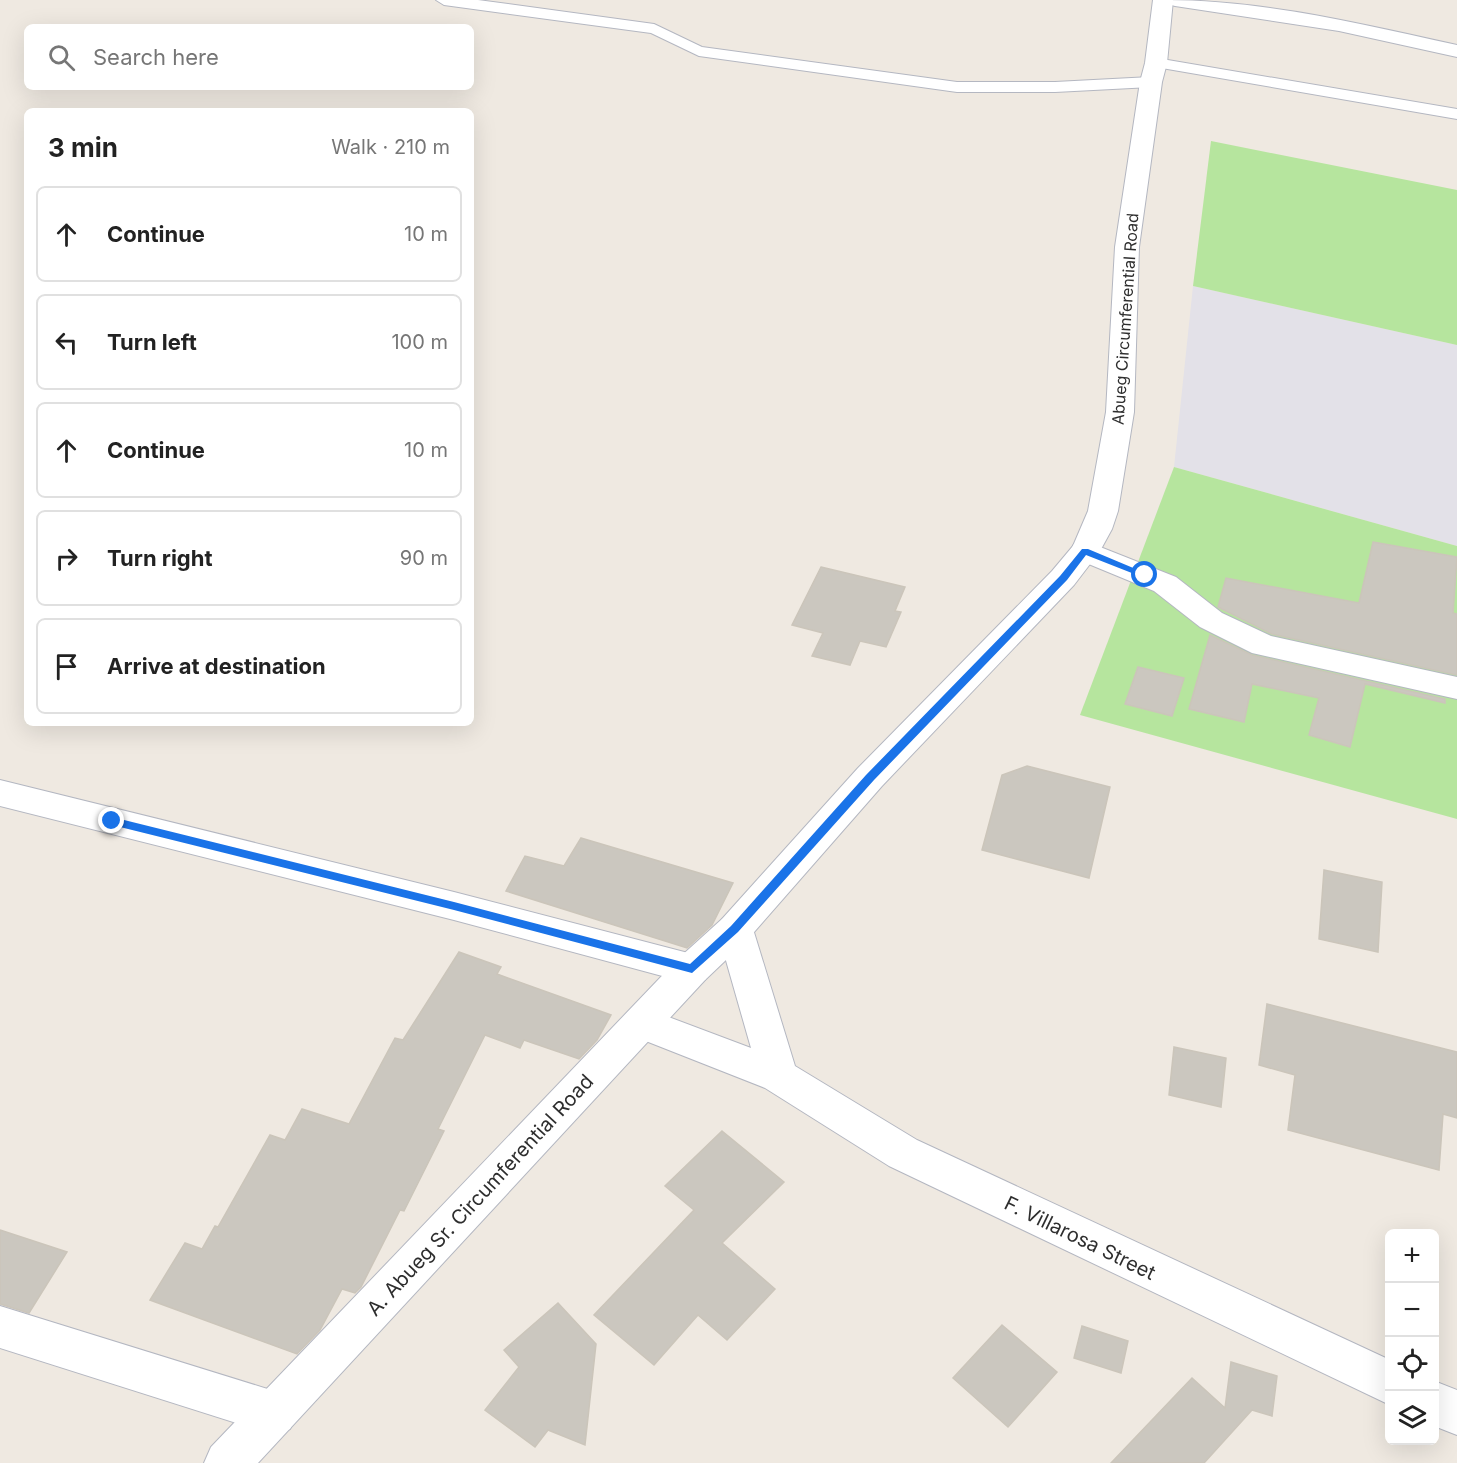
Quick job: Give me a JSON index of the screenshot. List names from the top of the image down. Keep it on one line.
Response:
{"streets":{"street":["Abueg Circumferential Road","A. Abueg Sr. Circumferential Road","F. Villarosa Street"]},"crossings":[["Abueg Circumferential Road","A. Abueg Sr. Circumferential Road"],["A. Abueg Sr. Circumferential Road","F. Villarosa Street"]],"page":{"search":"Search here","heading":["3 min","Walk · 210 m"],"list":[["Continue","10 m"],["Turn left","100 m"],["Continue","10 m"],["Turn right","90 m"],"Arrive at destination"],"map_buttons":["+","−"]}}
